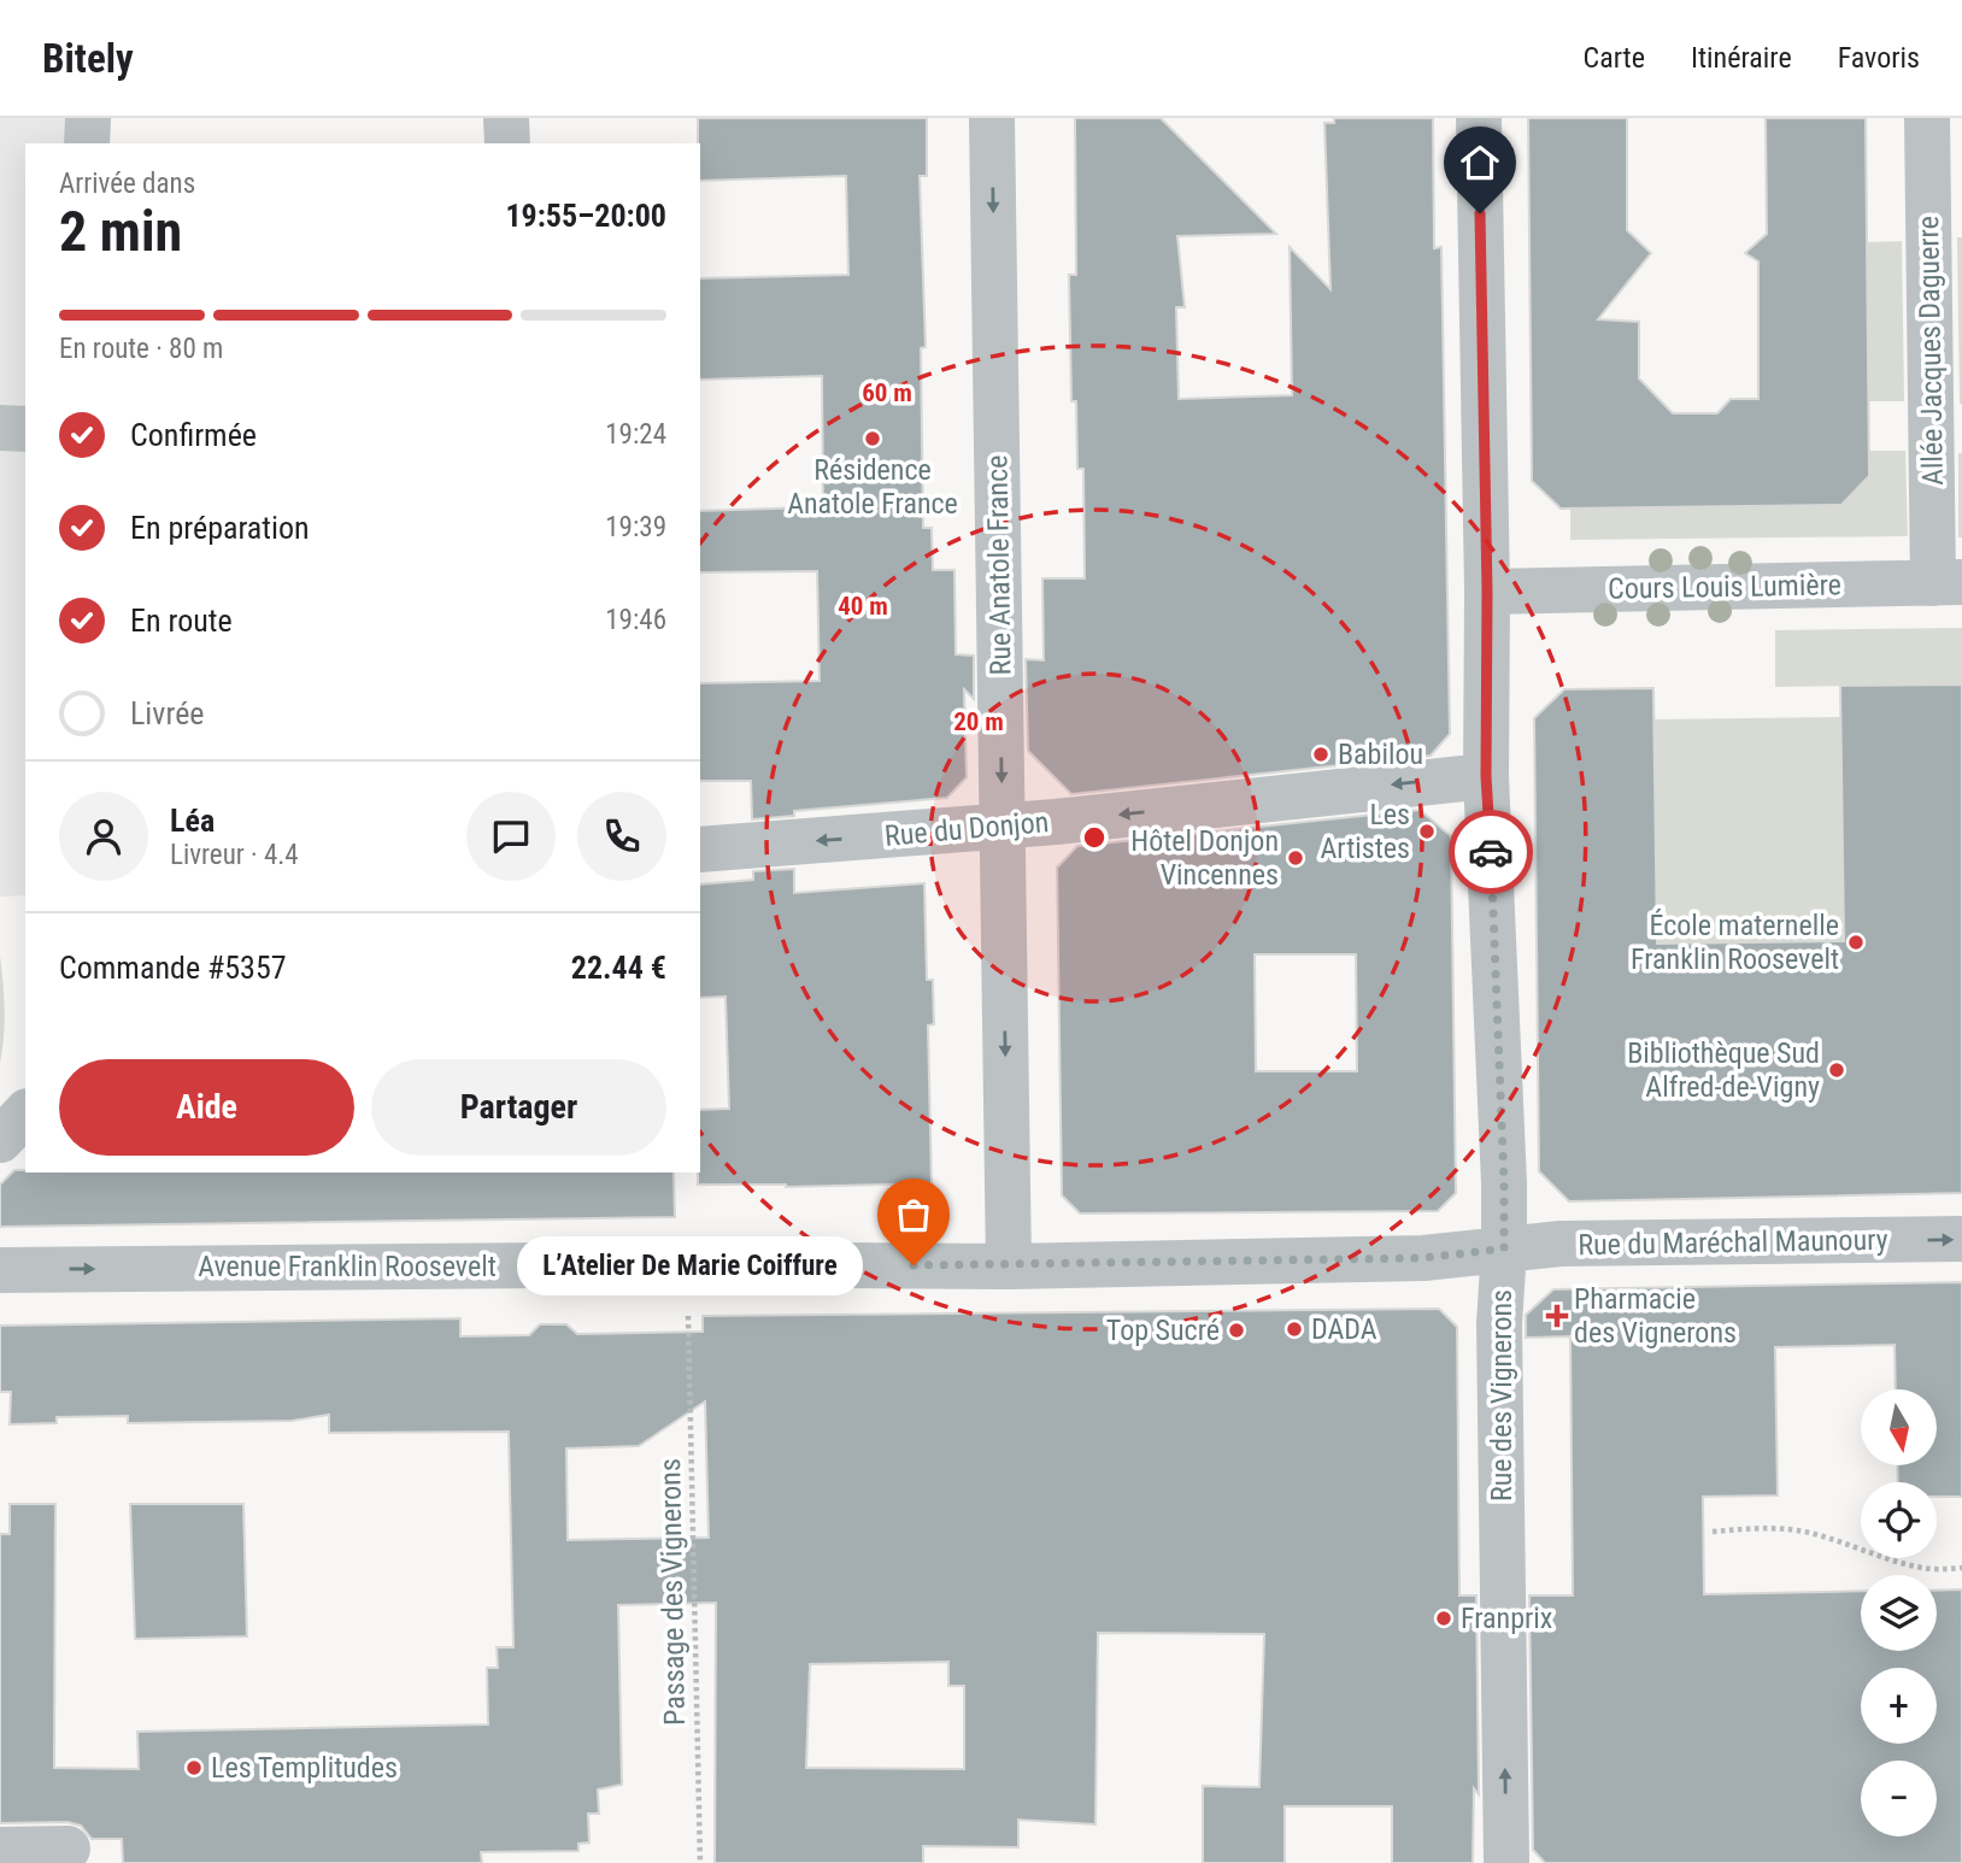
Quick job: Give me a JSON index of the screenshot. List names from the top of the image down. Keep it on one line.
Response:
{"streets":{"street":["Allée Jacques Daguerre","Rue Anatole France","Cours Louis Lumière","Rue du Donjon","Rue du Maréchal Maunoury","Avenue Franklin Roosevelt","Rue des Vignerons"],"path":["Passage des Vignerons"]},"crossings":[["Allée Jacques Daguerre","Cours Louis Lumière"],["Rue Anatole France","Rue du Donjon"],["Rue Anatole France","Avenue Franklin Roosevelt"],["Cours Louis Lumière","Rue des Vignerons"],["Rue du Donjon","Rue des Vignerons"],["Rue du Maréchal Maunoury","Avenue Franklin Roosevelt"],["Rue du Maréchal Maunoury","Rue des Vignerons"],["Avenue Franklin Roosevelt","Rue des Vignerons"]],"one_way":["Rue Anatole France","Rue du Donjon","Rue du Maréchal Maunoury","Avenue Franklin Roosevelt","Rue des Vignerons"],"places":{"other":["Résidence Anatole France","Babilou","Les Artistes","Hôtel Donjon Vincennes","École maternelle Franklin Roosevelt","Bibliothèque Sud Alfred-de-Vigny","L’Atelier De Marie Coiffure","DADA","Top Sucré","Franprix","Les Templitudes"],"health":["Pharmacie des Vignerons"]},"north":"bottom","page":{"header":"Bitely","nav":["Carte","Itinéraire","Favoris"],"heading":["2 min","Arrivée dans","19:55–20:00"],"panel":["Léa","Livreur · 4.4","Commande #5357","22.44 €"],"bar":"En route · 80 m","list":[["Confirmée","19:24"],["En préparation","19:39"],["En route","19:46"],"Livrée"],"buttons":["Aide","Partager"],"bubble":"L’Atelier De Marie Coiffure","map_buttons":["+","−"]},"rings":["60 m","40 m","20 m"]}
